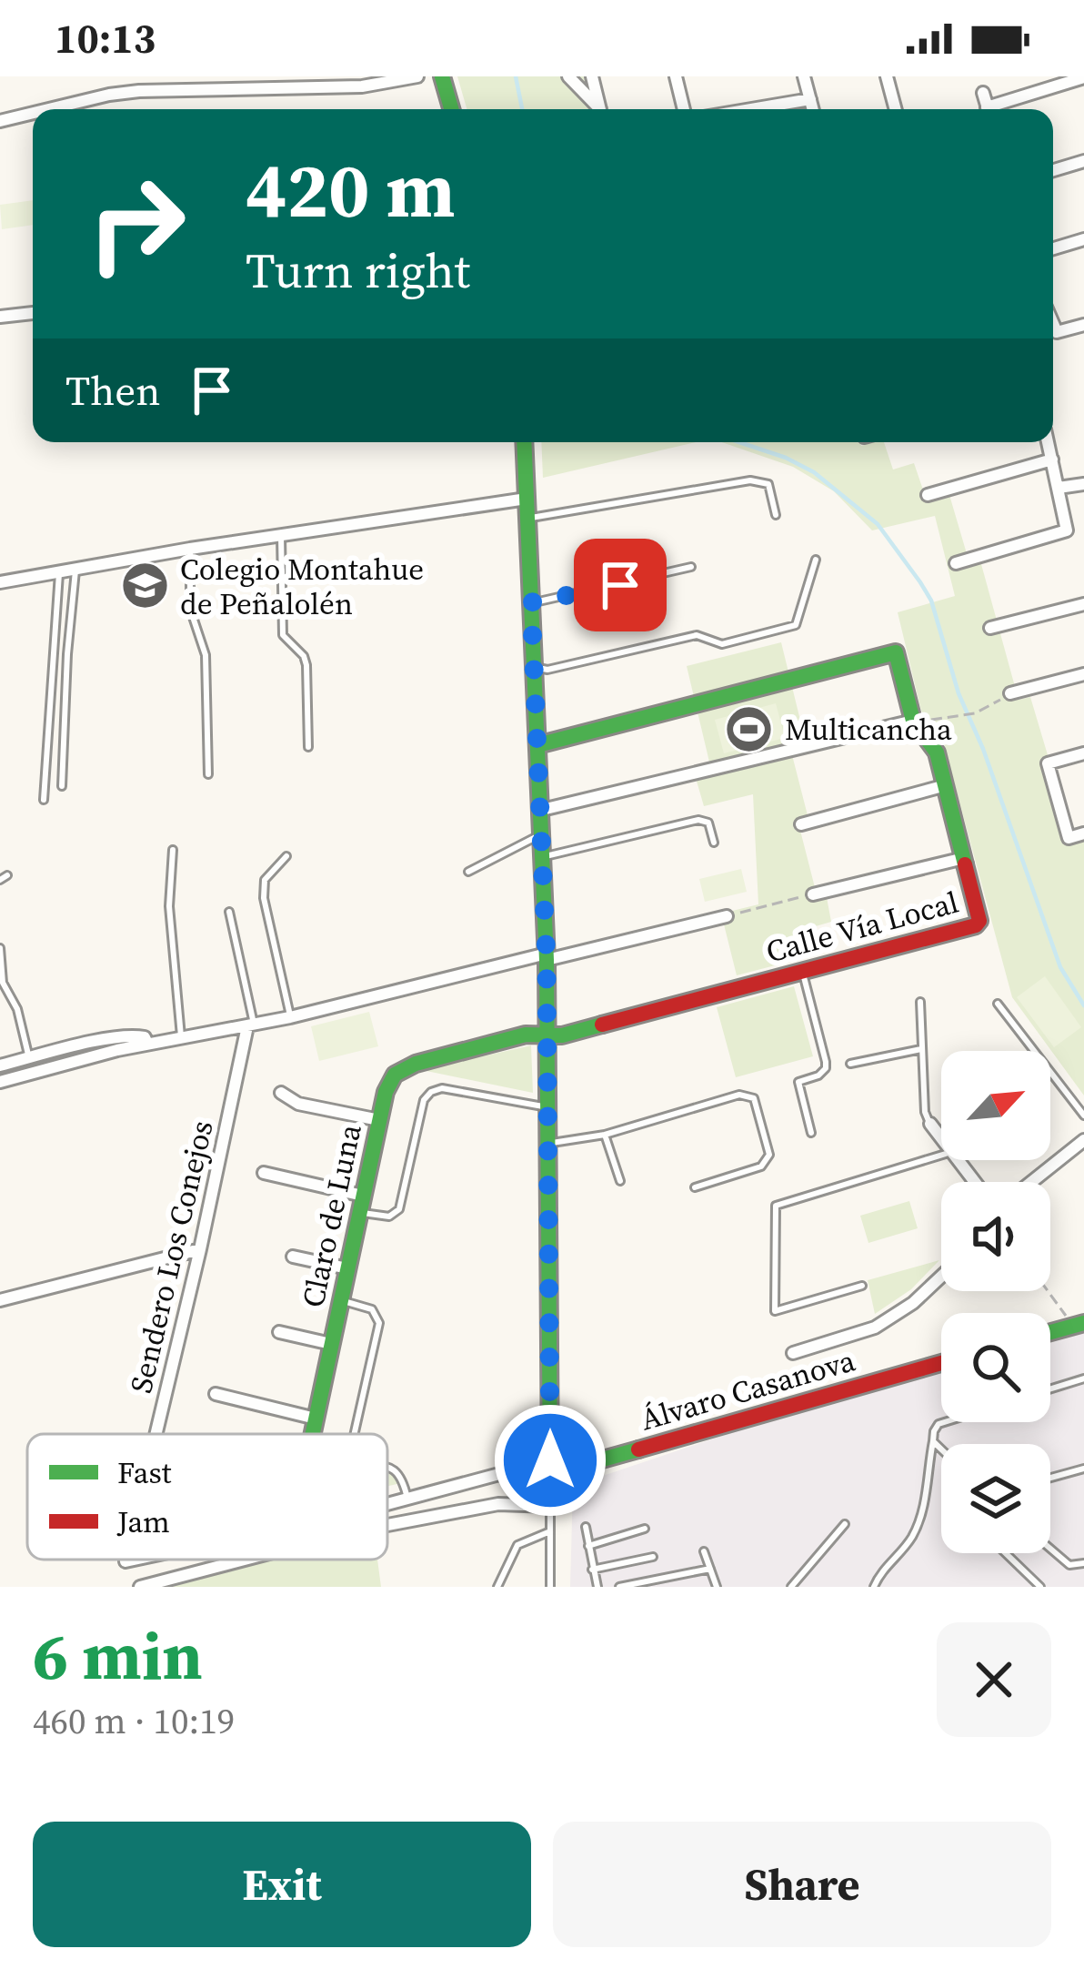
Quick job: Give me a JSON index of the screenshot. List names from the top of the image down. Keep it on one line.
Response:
{"streets":{"street":["Calle Vía Local","Claro de Luna","Sendero Los Conejos","Álvaro Casanova"]},"crossings":[["Calle Vía Local","Claro de Luna"]],"places":{"school or university":["Colegio Montahue de Peñalolén"],"sports":["Multicancha"]},"legend":["Fast","Jam"],"north":"top right","page":{"status":"10:13","turn":["420 m","Turn right"],"then":"Then","heading":["6 min","460 m · 10:19"],"buttons":["Exit","Share"]}}
